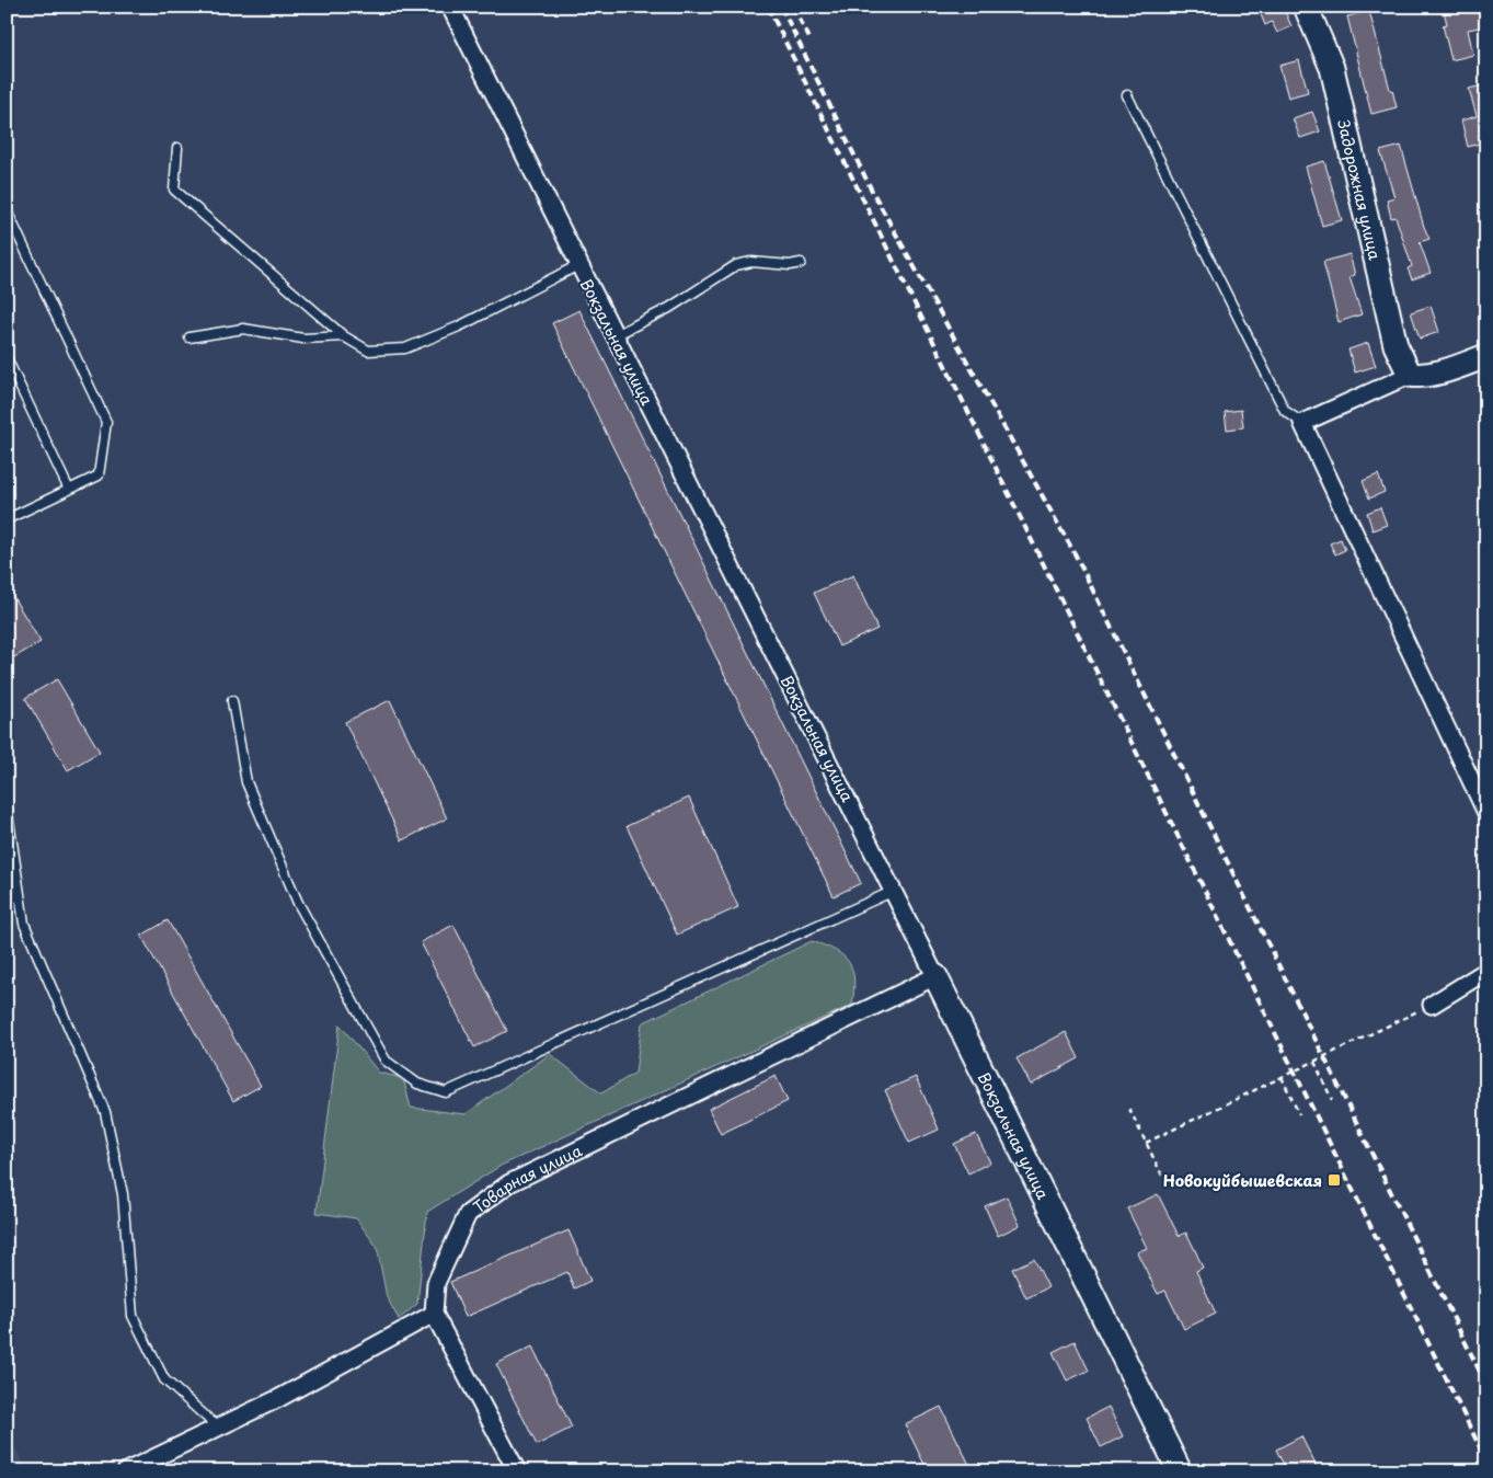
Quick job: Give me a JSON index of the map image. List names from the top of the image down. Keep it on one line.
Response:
{"streets":{"street":["Задорожная улица","Вокзальная улица","Товарная улица"]},"crossings":[["Вокзальная улица","Товарная улица"]],"places":{"transit":["Новокуйбышевская"]}}
